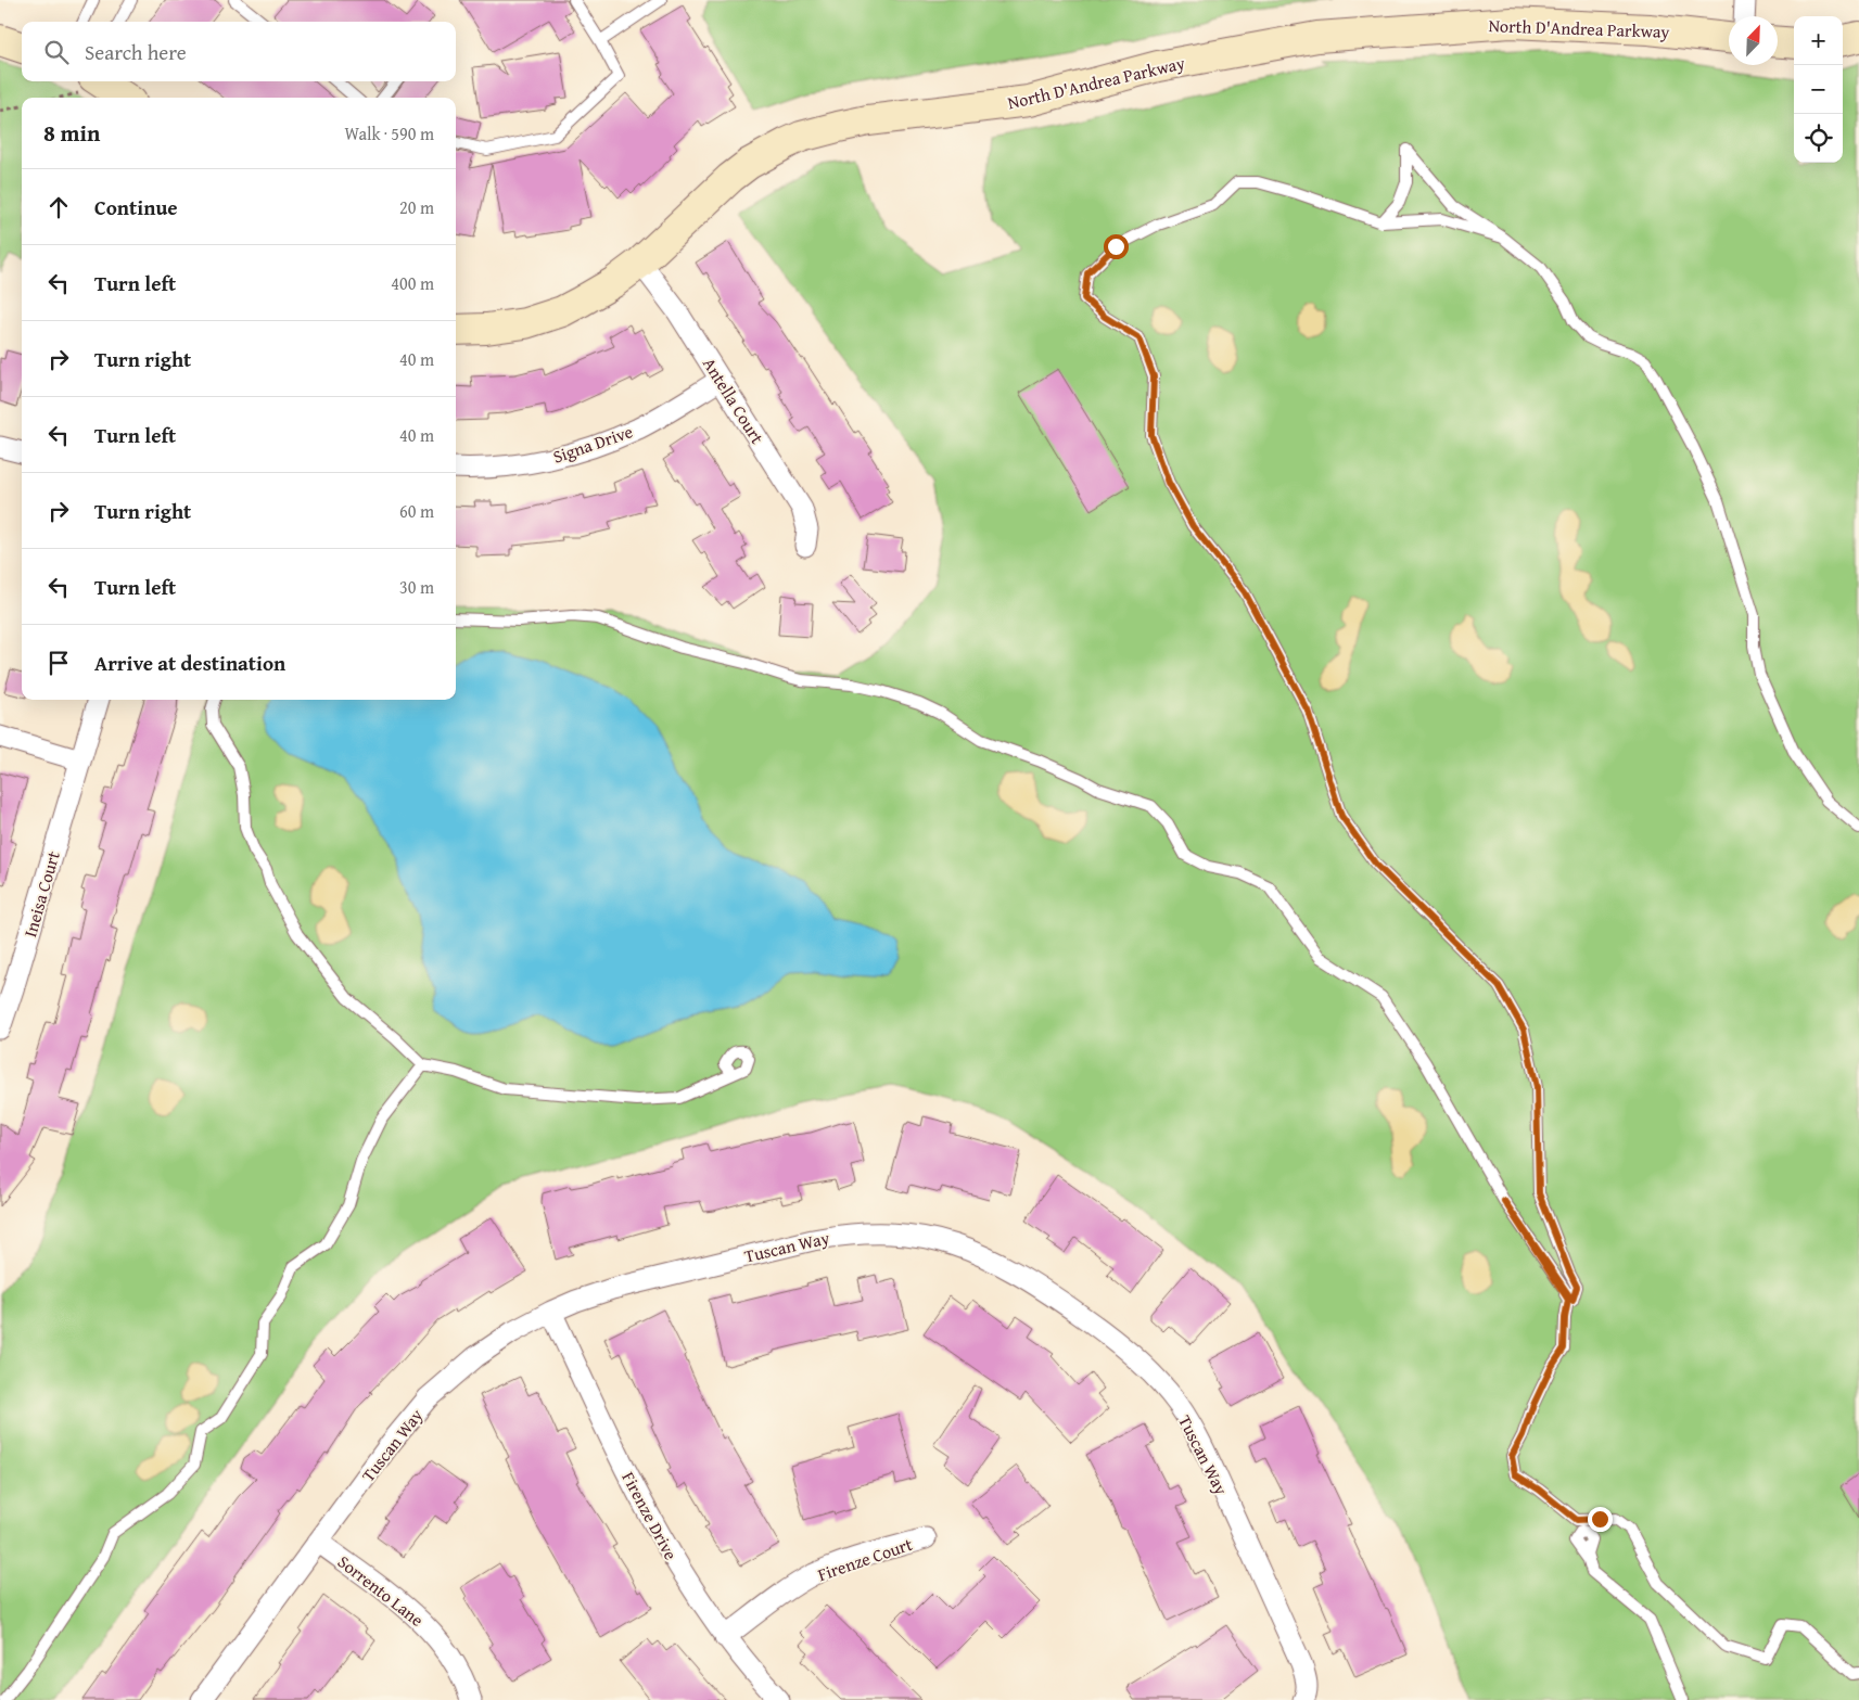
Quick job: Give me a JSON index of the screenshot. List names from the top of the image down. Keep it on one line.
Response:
{"streets":{"street":["North D'Andrea Parkway","Antella Court","Signa Drive","Ineisa Court","Tuscan Way","Firenze Drive","Firenze Court","Sorrento Lane"]},"crossings":[["North D'Andrea Parkway","Antella Court"],["Antella Court","Signa Drive"],["Tuscan Way","Firenze Drive"],["Tuscan Way","Sorrento Lane"],["Firenze Drive","Firenze Court"]],"north":"top right","page":{"map_buttons":["+","−"],"search":"Search here","heading":["8 min","Walk · 590 m"],"list":[["Continue","20 m"],["Turn left","400 m"],["Turn right","40 m"],["Turn left","40 m"],["Turn right","60 m"],["Turn left","30 m"],"Arrive at destination"]}}
